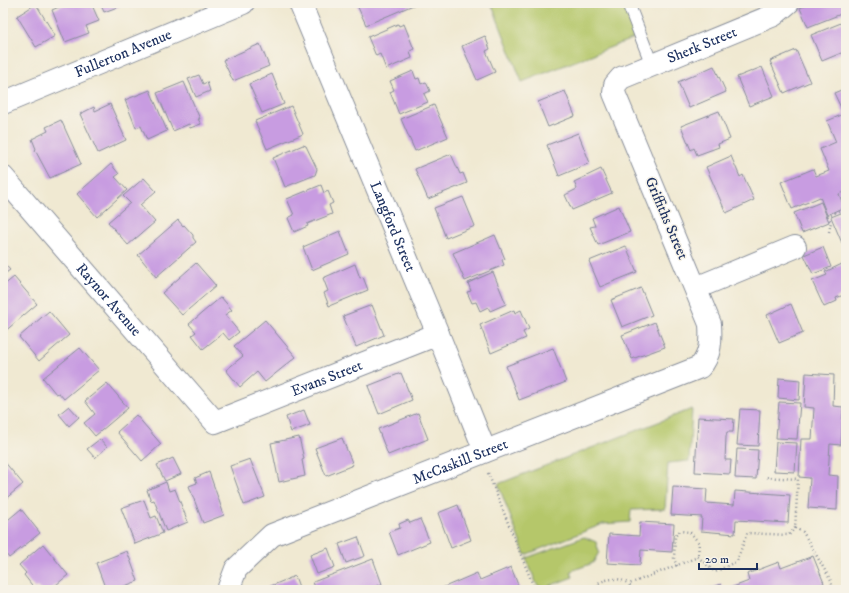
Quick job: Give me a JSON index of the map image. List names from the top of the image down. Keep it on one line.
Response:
{"streets":{"street":["Sherk Street","Fullerton Avenue","Griffiths Street","Langford Street","Raynor Avenue","Evans Street","McCaskill Street"]},"crossings":[["Sherk Street","Griffiths Street"],["Griffiths Street","McCaskill Street"],["Langford Street","Evans Street"],["Langford Street","McCaskill Street"],["Raynor Avenue","Evans Street"]],"scale_bar":"20 m"}
